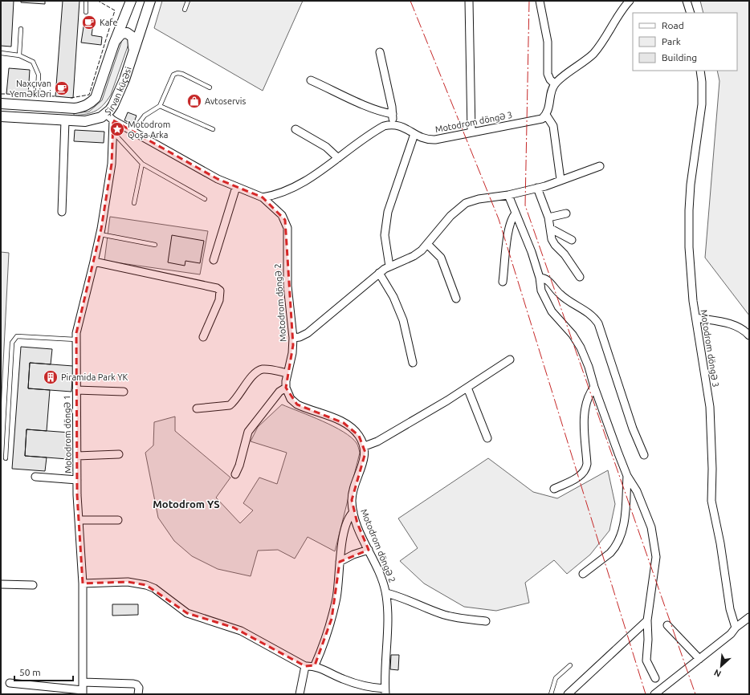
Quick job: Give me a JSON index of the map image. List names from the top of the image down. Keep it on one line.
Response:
{"streets":{"main road":["Şirvan küçəsi"],"street":["Motodrom döngə 3","Motodrom döngə 2","Motodrom döngə 1"]},"crossings":[["Şirvan küçəsi","Motodrom döngə 2"],["Motodrom döngə 2","Motodrom döngə 1"]],"districts":["Motodrom YS"],"places":{"cafe":["Kafe","Naxçıvan Yeməkləri"],"shop":["Avtoservis"],"place":["Motodrom Qoşa Arka"],"building":["Piramida Park YK"]},"legend":["Road","Park","Building"],"scale_bar":"50 m","north":"bottom left"}
